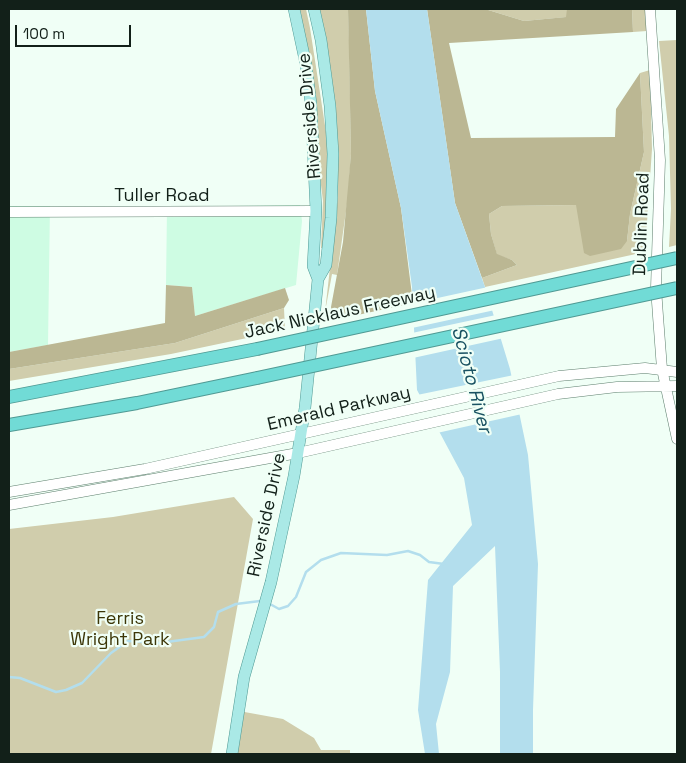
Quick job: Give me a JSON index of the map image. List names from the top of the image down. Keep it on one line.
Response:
{"streets":{"highway":["Jack Nicklaus Freeway"],"main road":["Riverside Drive","Tuller Road","Dublin Road","Emerald Parkway"]},"crossings":[["Riverside Drive","Tuller Road"],["Riverside Drive","Emerald Parkway"],["Dublin Road","Emerald Parkway"]],"water":["Scioto River"],"parks":["Ferris Wright Park"],"scale_bar":"100 m"}
